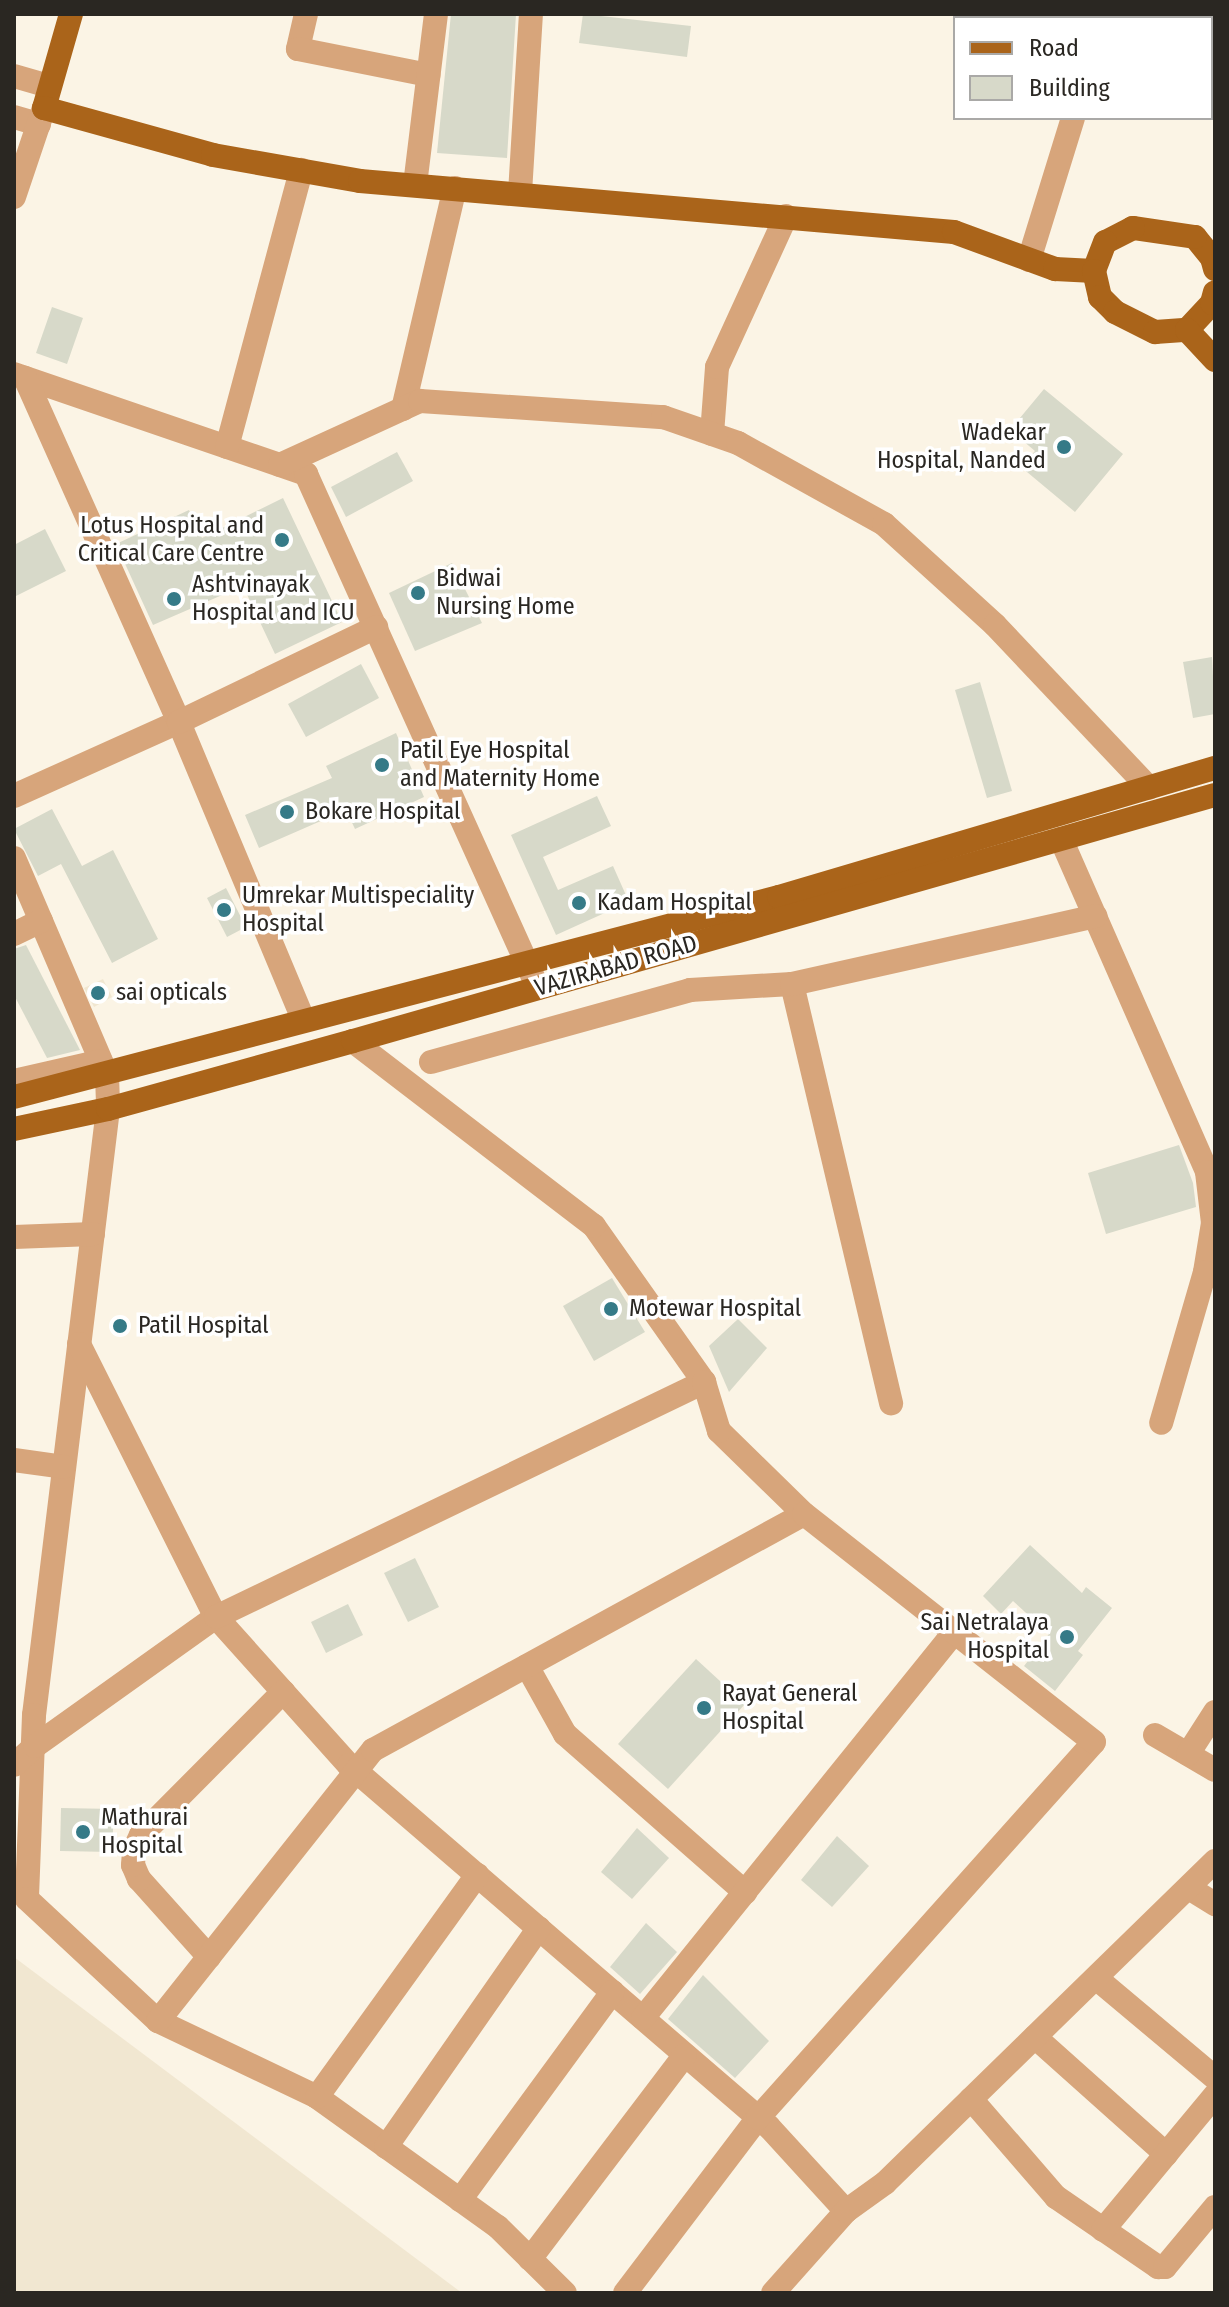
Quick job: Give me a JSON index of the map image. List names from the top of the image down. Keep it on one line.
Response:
{"streets":{"main road":["VAZIRABAD ROAD"]},"places":["Wadekar Hospital, Nanded","Lotus Hospital and Critical Care Centre","Bidwai Nursing Home","Ashtvinayak Hospital and ICU","Patil Eye Hospital and Maternity Home","Bokare Hospital","Kadam Hospital","Umrekar Multispeciality Hospital","sai opticals","Motewar Hospital","Patil Hospital","Sai Netralaya Hospital","Rayat General Hospital","Mathurai Hospital"],"legend":["Road","Building"]}
